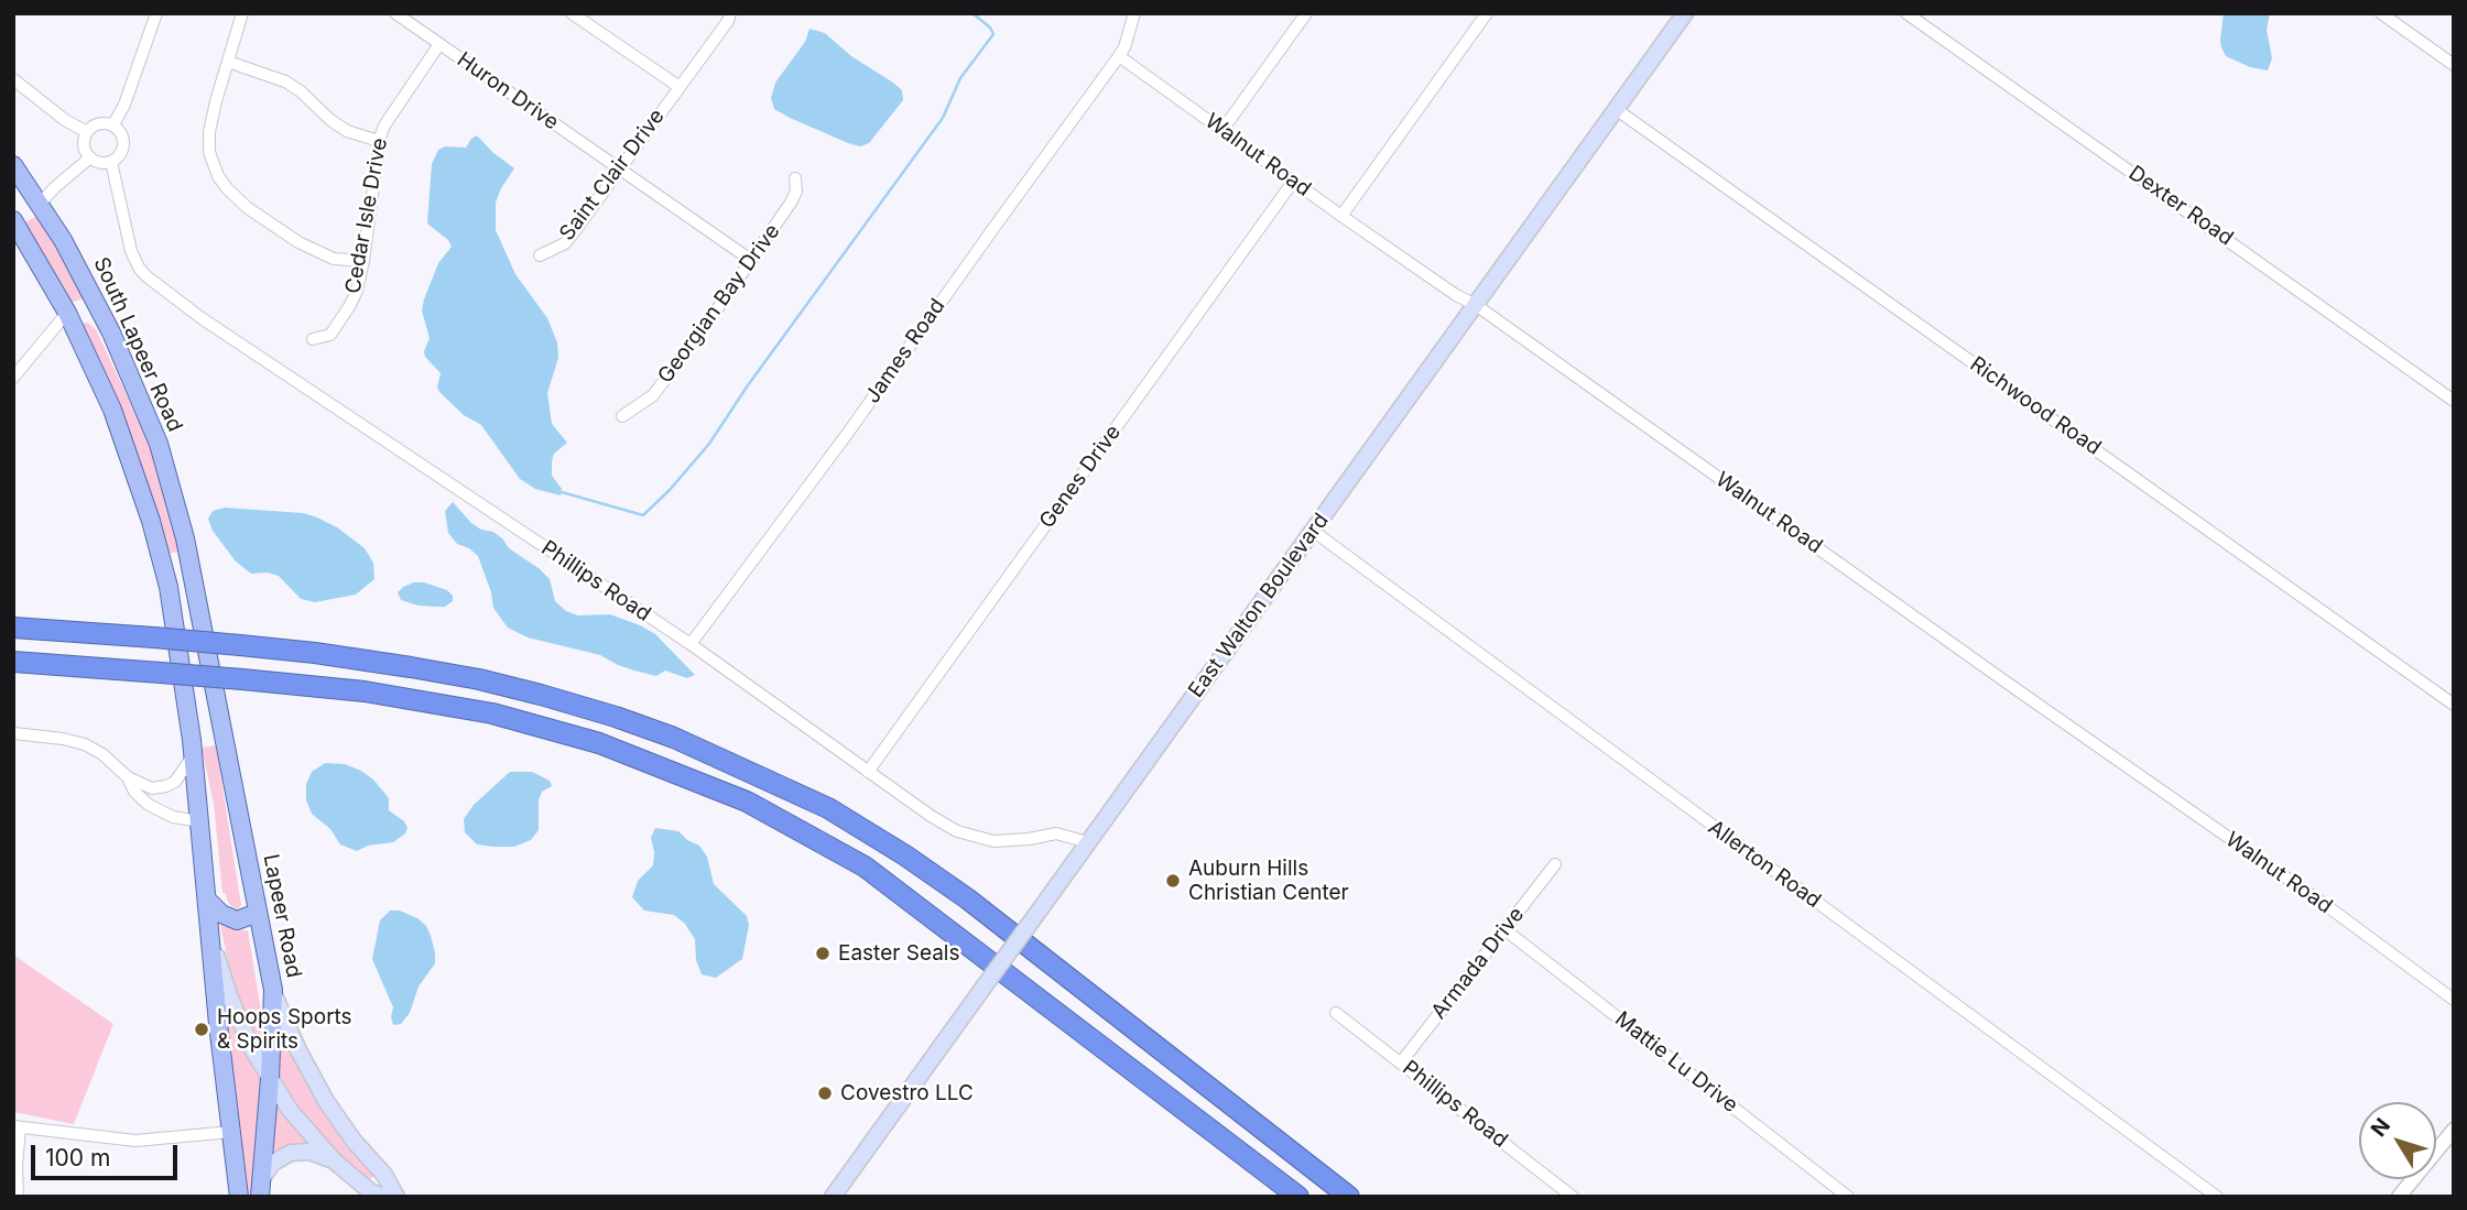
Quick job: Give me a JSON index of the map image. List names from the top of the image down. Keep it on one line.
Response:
{"streets":{"main road":["South Lapeer Road","East Walton Boulevard","Lapeer Road"],"street":["Huron Drive","Walnut Road","Saint Clair Drive","Dexter Road","Cedar Isle Drive","Georgian Bay Drive","James Road","Richwood Road","Genes Drive","Phillips Road","Allerton Road","Armada Drive","Mattie Lu Drive"]},"crossings":[["Huron Drive","Saint Clair Drive"],["Huron Drive","Cedar Isle Drive"],["Huron Drive","Georgian Bay Drive"],["Walnut Road","James Road"],["Walnut Road","Genes Drive"],["Walnut Road","East Walton Boulevard"],["South Lapeer Road","Lapeer Road"],["James Road","Phillips Road"],["Richwood Road","East Walton Boulevard"],["Genes Drive","Phillips Road"],["Phillips Road","East Walton Boulevard"],["Phillips Road","Armada Drive"],["East Walton Boulevard","Allerton Road"],["Armada Drive","Mattie Lu Drive"]],"places":["Auburn Hills Christian Center","Easter Seals","Hoops Sports & Spirits","Covestro LLC"],"scale_bar":"100 m","north":"top left"}
